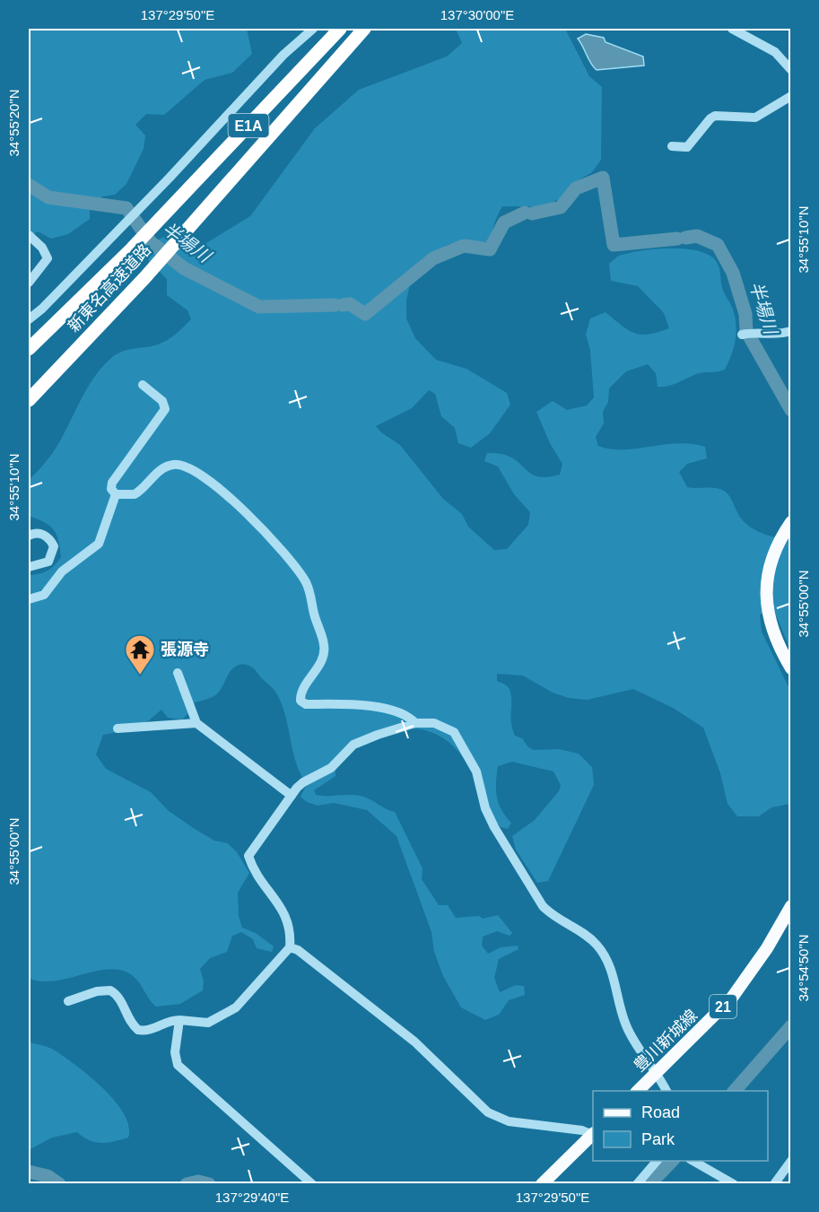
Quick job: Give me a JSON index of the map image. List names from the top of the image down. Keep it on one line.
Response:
{"streets":{"highway":["E1A","新東名高速道路"],"main road":["21","豊川新城線"]},"water":["半場川"],"places":{"temple":["張源寺"]},"legend":["Road","Park"],"coordinates":["137°29'50\"E","137°30'00\"E","34°55'20\"N","34°55'10\"N","34°55'00\"N","34°54'50\"N","137°29'40\"E"]}
